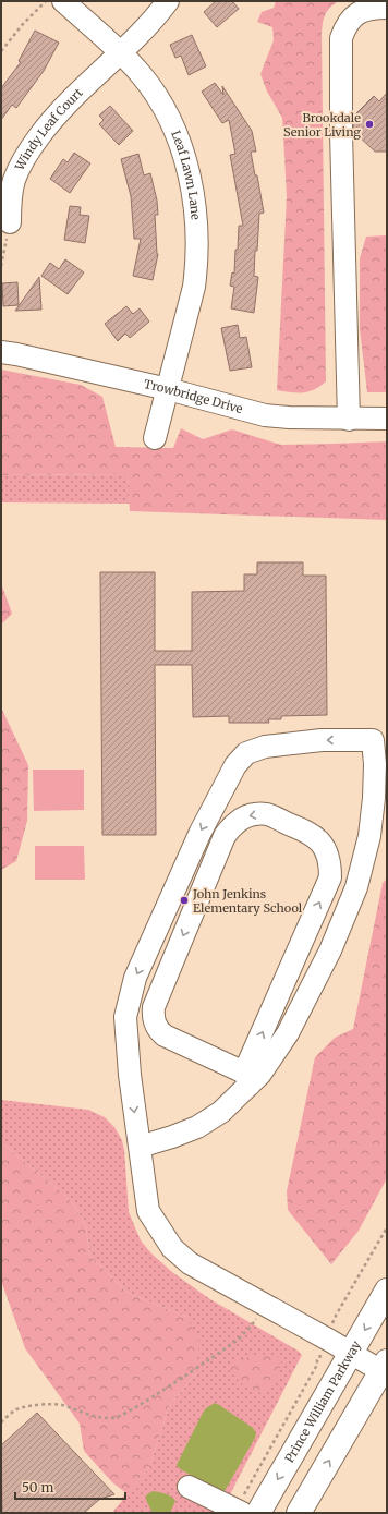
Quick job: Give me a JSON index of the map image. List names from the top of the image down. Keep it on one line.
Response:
{"streets":{"highway":["Prince William Parkway"],"street":["Windy Leaf Court","Leaf Lawn Lane","Trowbridge Drive"]},"crossings":[["Windy Leaf Court","Leaf Lawn Lane"],["Leaf Lawn Lane","Trowbridge Drive"]],"places":["Brookdale Senior Living","John Jenkins Elementary School"],"scale_bar":"50 m"}
